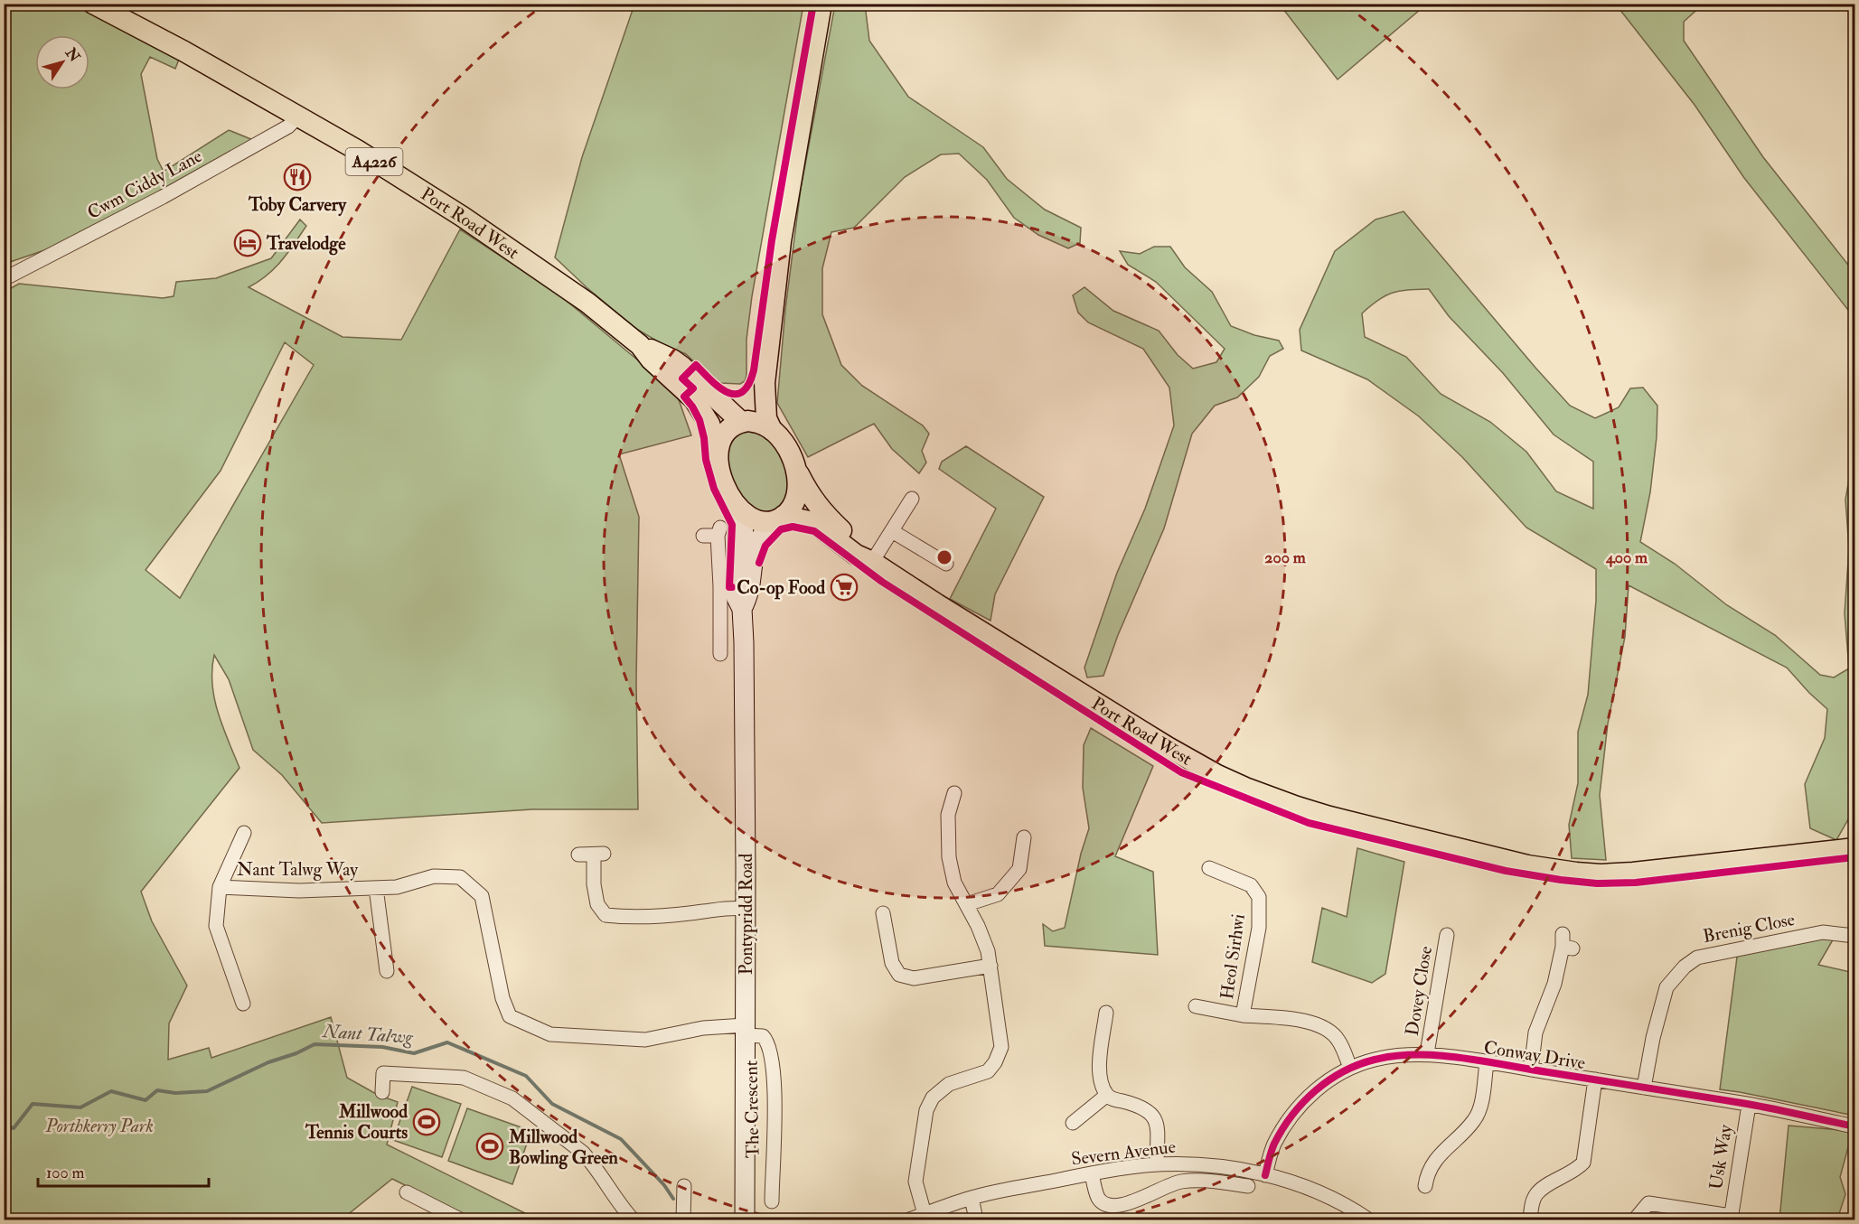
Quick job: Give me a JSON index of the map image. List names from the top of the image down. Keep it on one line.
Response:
{"streets":{"main road":["A4226","Port Road West","Pontypridd Road"],"street":["Cwm Ciddy Lane","Nant Talwg Way","Brenig Close","Heol Sirhwi","Dovey Close","Conway Drive","The Crescent","Severn Avenue","Usk Way"]},"crossings":[["Cwm Ciddy Lane","Port Road West"],["Port Road West","Pontypridd Road"],["Nant Talwg Way","Pontypridd Road"],["Nant Talwg Way","The Crescent"],["Pontypridd Road","The Crescent"],["Brenig Close","Conway Drive"],["Heol Sirhwi","Conway Drive"],["Dovey Close","Conway Drive"],["Conway Drive","Severn Avenue"],["Conway Drive","Usk Way"]],"water":["Nant Talwg"],"parks":["Porthkerry Park"],"places":{"restaurant":["Toby Carvery"],"hotel":["Travelodge"],"supermarket":["Co-op Food"],"sports":["Millwood Tennis Courts","Millwood Bowling Green"]},"scale_bar":"100 m","north":"top right","rings":["200 m","400 m"]}
